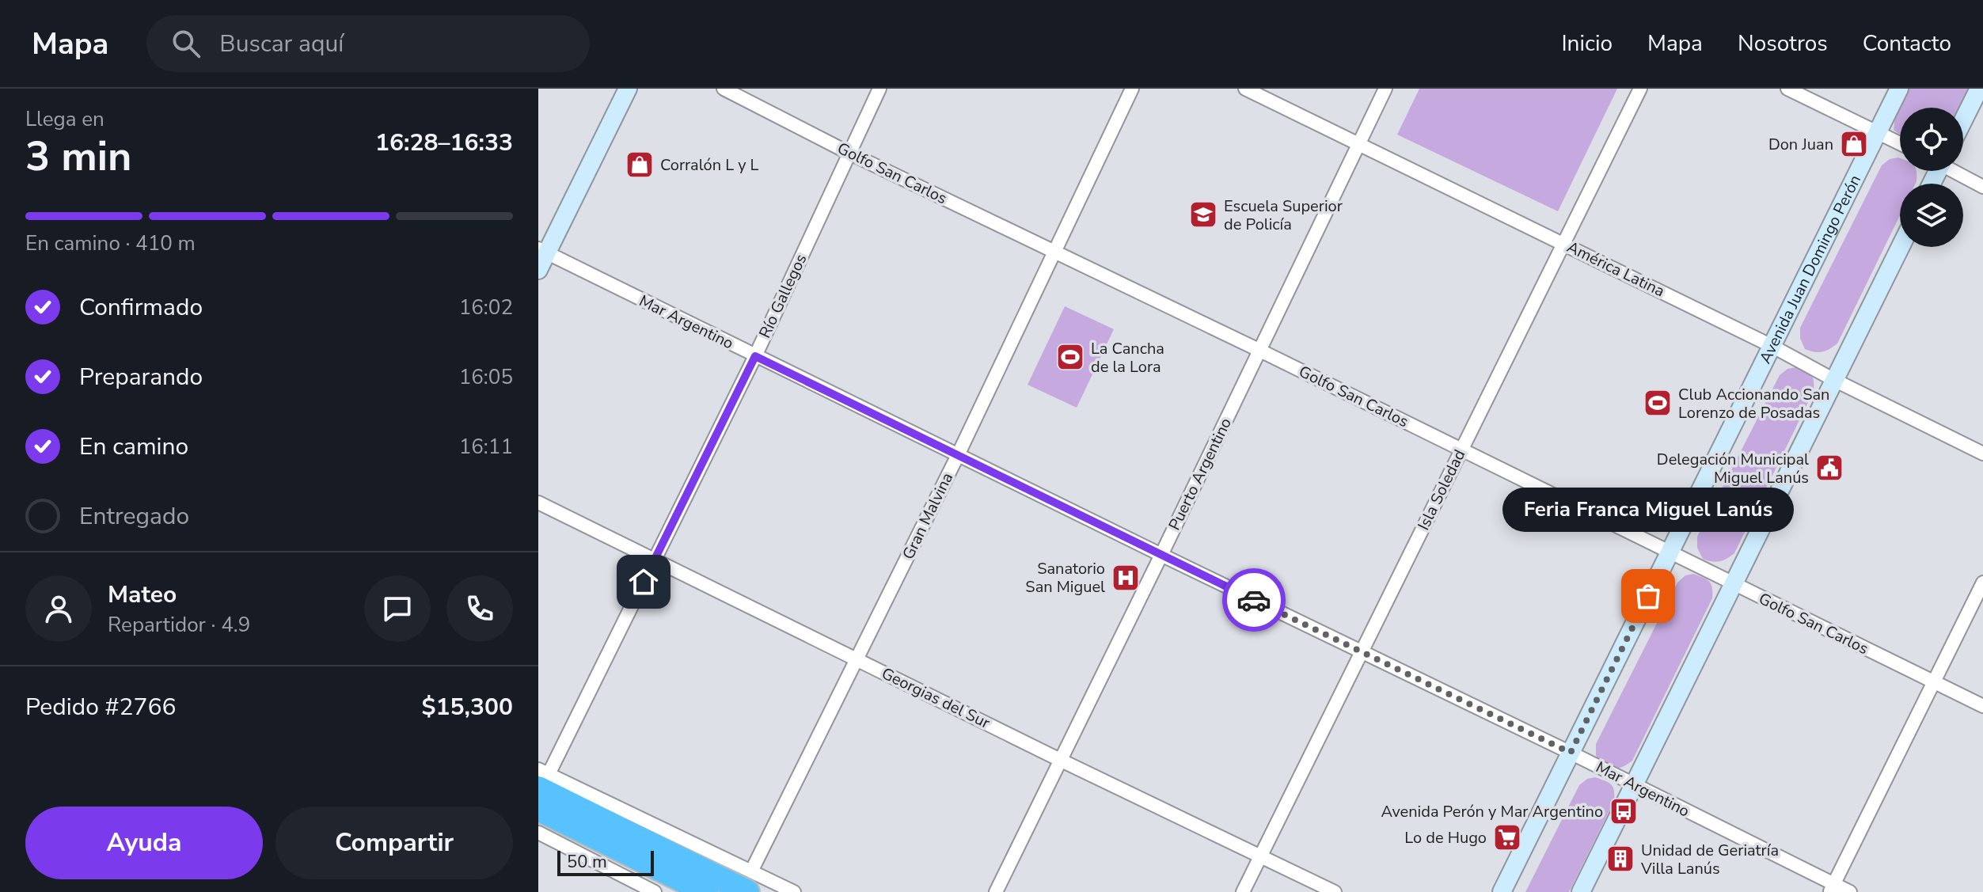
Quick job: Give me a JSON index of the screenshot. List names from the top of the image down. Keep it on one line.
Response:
{"streets":{"main road":["Avenida Juan Domingo Perón"],"street":["Golfo San Carlos","América Latina","Río Gallegos","Mar Argentino","Puerto Argentino","Isla Soledad","Gran Malvina","Georgias del Sur"]},"crossings":[["Golfo San Carlos","Avenida Juan Domingo Perón"],["Golfo San Carlos","Río Gallegos"],["Golfo San Carlos","Puerto Argentino"],["Golfo San Carlos","Isla Soledad"],["Golfo San Carlos","Gran Malvina"],["América Latina","Avenida Juan Domingo Perón"],["América Latina","Puerto Argentino"],["América Latina","Isla Soledad"],["Avenida Juan Domingo Perón","Mar Argentino"],["Río Gallegos","Mar Argentino"],["Río Gallegos","Georgias del Sur"],["Mar Argentino","Puerto Argentino"],["Mar Argentino","Isla Soledad"],["Mar Argentino","Gran Malvina"],["Puerto Argentino","Georgias del Sur"],["Isla Soledad","Georgias del Sur"],["Gran Malvina","Georgias del Sur"]],"places":{"shop":["Don Juan","Corralón L y L"],"school or university":["Escuela Superior de Policía"],"sports":["La Cancha de la Lora","Club Accionando San Lorenzo de Posadas"],"public building":["Delegación Municipal Miguel Lanús"],"hospital":["Sanatorio San Miguel"],"other":["Feria Franca Miguel Lanús"],"bus stop":["Avenida Perón y Mar Argentino"],"supermarket":["Lo de Hugo"],"building":["Unidad de Geriatría Villa Lanús"]},"scale_bar":"50 m","page":{"header":"Mapa","search":"Buscar aquí","nav":["Inicio","Mapa","Nosotros","Contacto"],"heading":["3 min","Llega en","16:28–16:33"],"panel":["Mateo","Repartidor · 4.9","Pedido #2766","$15,300"],"bar":"En camino · 410 m","list":[["Confirmado","16:02"],["Preparando","16:05"],["En camino","16:11"],"Entregado"],"bubble":"Feria Franca Miguel Lanús","buttons":["Ayuda","Compartir"],"scale":"50 m"}}
